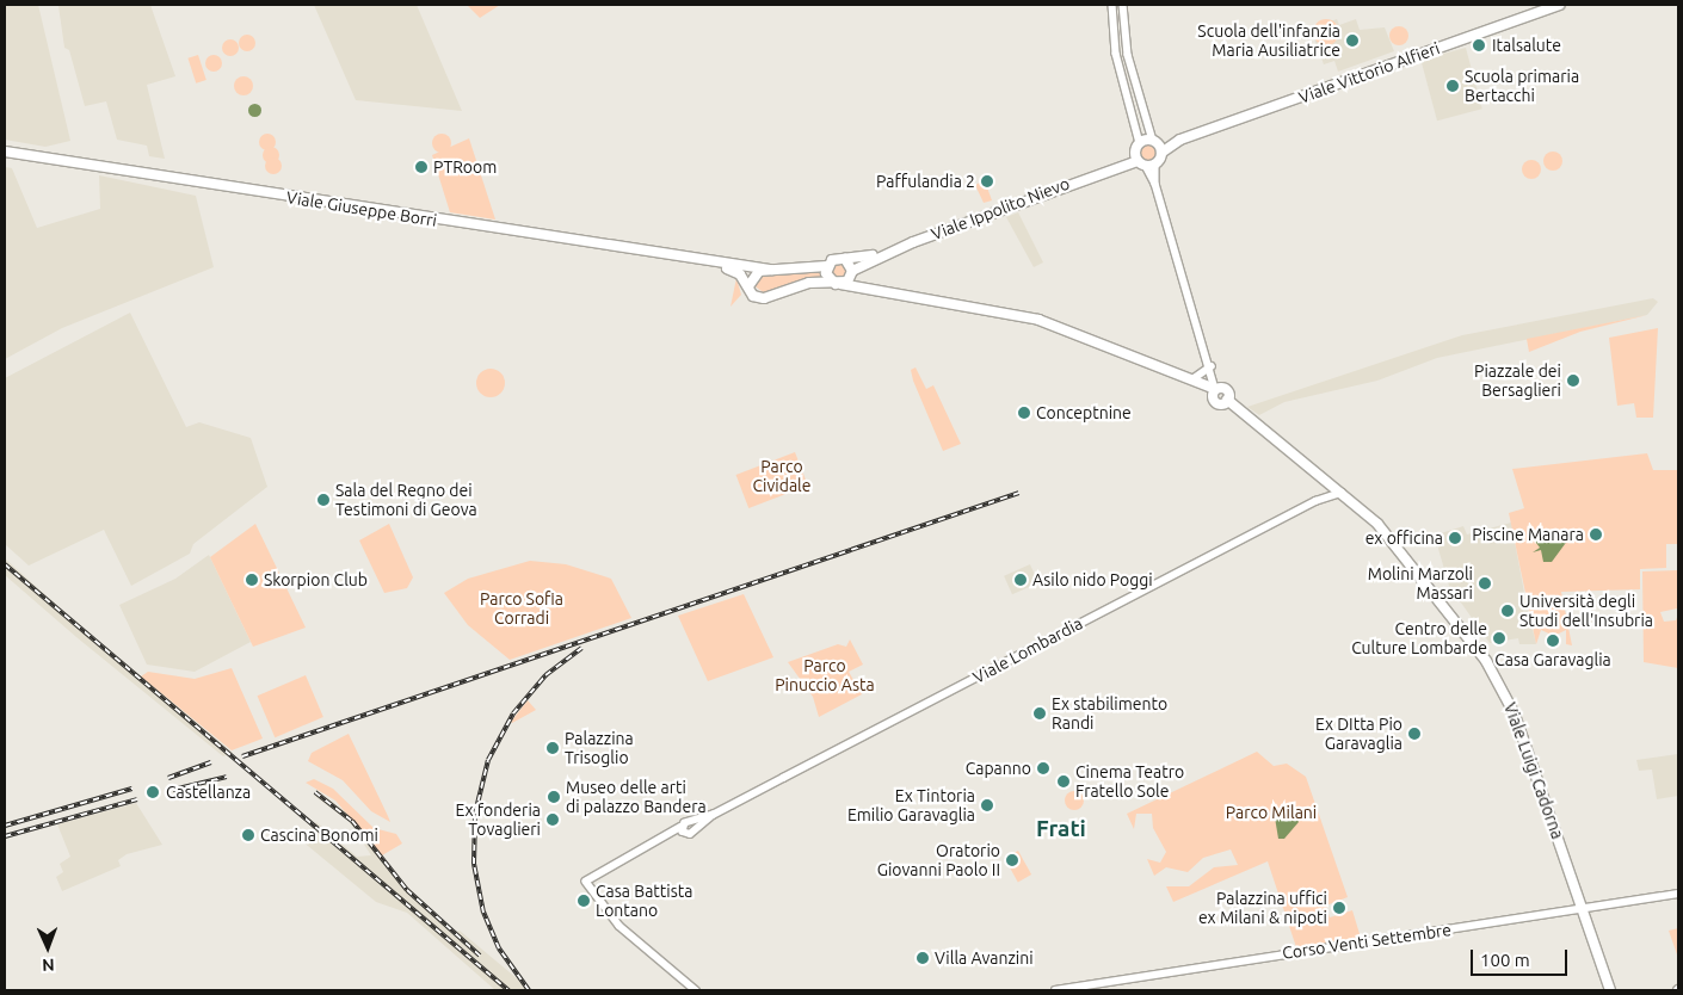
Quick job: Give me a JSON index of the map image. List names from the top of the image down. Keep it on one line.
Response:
{"streets":{"main road":["Viale Vittorio Alfieri","Viale Giuseppe Borri","Viale Ippolito Nievo","Viale Luigi Cadorna"],"street":["Viale Lombardia","Corso Venti Settembre"]},"crossings":[["Viale Vittorio Alfieri","Viale Ippolito Nievo"],["Viale Giuseppe Borri","Viale Ippolito Nievo"],["Viale Lombardia","Viale Luigi Cadorna"],["Viale Luigi Cadorna","Corso Venti Settembre"]],"districts":["Frati"],"parks":["Parco Cividale","Parco Sofia Corradi","Parco Pinuccio Asta","Parco Milani"],"places":["Scuola dell'infanzia Maria Ausiliatrice","Italsalute","Scuola primaria Bertacchi","PTRoom","Paffulandia 2","Piazzale dei Bersaglieri","Conceptnine","Sala del Regno dei Testimoni di Geova","Piscine Manara","ex officina","Skorpion Club","Asilo nido Poggi","Molini Marzoli Massari","Università degli Studi dell'Insubria","Centro delle Culture Lombarde","Casa Garavaglia","Ex stabilimento Randi","Ex DItta Pio Garavaglia","Palazzina Trisoglio","Capanno","Cinema Teatro Fratello Sole","Castellanza","Museo delle arti di palazzo Bandera","Ex Tintoria Emilio Garavaglia","Ex fonderia Tovaglieri","Cascina Bonomi","Oratorio Giovanni Paolo II","Casa Battista Lontano","Palazzina uffici ex Milani & nipoti","Villa Avanzini"],"scale_bar":"100 m","north":"bottom"}
